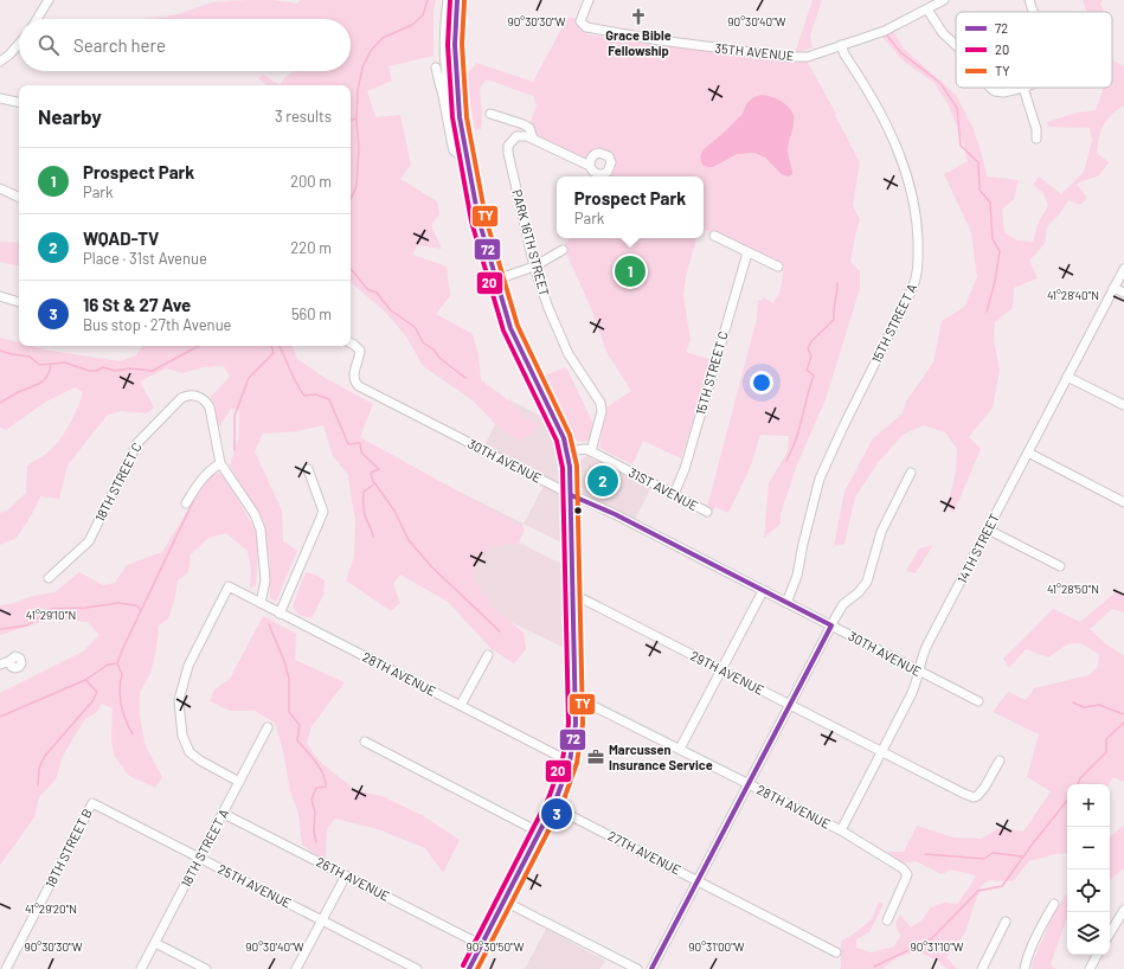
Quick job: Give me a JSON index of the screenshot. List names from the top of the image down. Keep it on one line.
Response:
{"streets":{"street":["35TH AVENUE","PARK 16TH STREET","15TH STREET A","15TH STREET C","30TH AVENUE","18TH STREET C","31ST AVENUE","14TH STREET","29TH AVENUE","28TH AVENUE","18TH STREET B","18TH STREET A","27TH AVENUE","26TH AVENUE","25TH AVENUE"]},"crossings":[["35TH AVENUE","15TH STREET A"],["PARK 16TH STREET","31ST AVENUE"],["15TH STREET A","30TH AVENUE"],["15TH STREET C","31ST AVENUE"],["30TH AVENUE","14TH STREET"],["14TH STREET","29TH AVENUE"],["14TH STREET","28TH AVENUE"],["28TH AVENUE","18TH STREET A"],["18TH STREET B","25TH AVENUE"],["18TH STREET A","26TH AVENUE"],["18TH STREET A","25TH AVENUE"]],"places":{"church":["Grace Bible Fellowship"],"office":["Marcussen Insurance Service"]},"lines":["transit line 72","transit line 20","transit line TY"],"legend":["72","20","TY"],"page":{"search":"Search here","heading":["Nearby","3 results"],"list":[{"mark":"1","name":"Prospect Park","note":"Park","value":"200 m"},{"mark":"2","name":"WQAD-TV","note":"Place · 31st Avenue","value":"220 m"},{"mark":"3","name":"16 St & 27 Ave","note":"Bus stop · 27th Avenue","value":"560 m"}],"popup":["Prospect Park","Park"],"pins":["1","2","3"],"map_buttons":["+","−"]},"coordinates":["90°30'30\"W","90°30'40\"W","41°28'40\"N","41°28'50\"N","41°29'10\"N","41°29'20\"N","90°30'50\"W","90°31'00\"W","90°31'10\"W"]}
